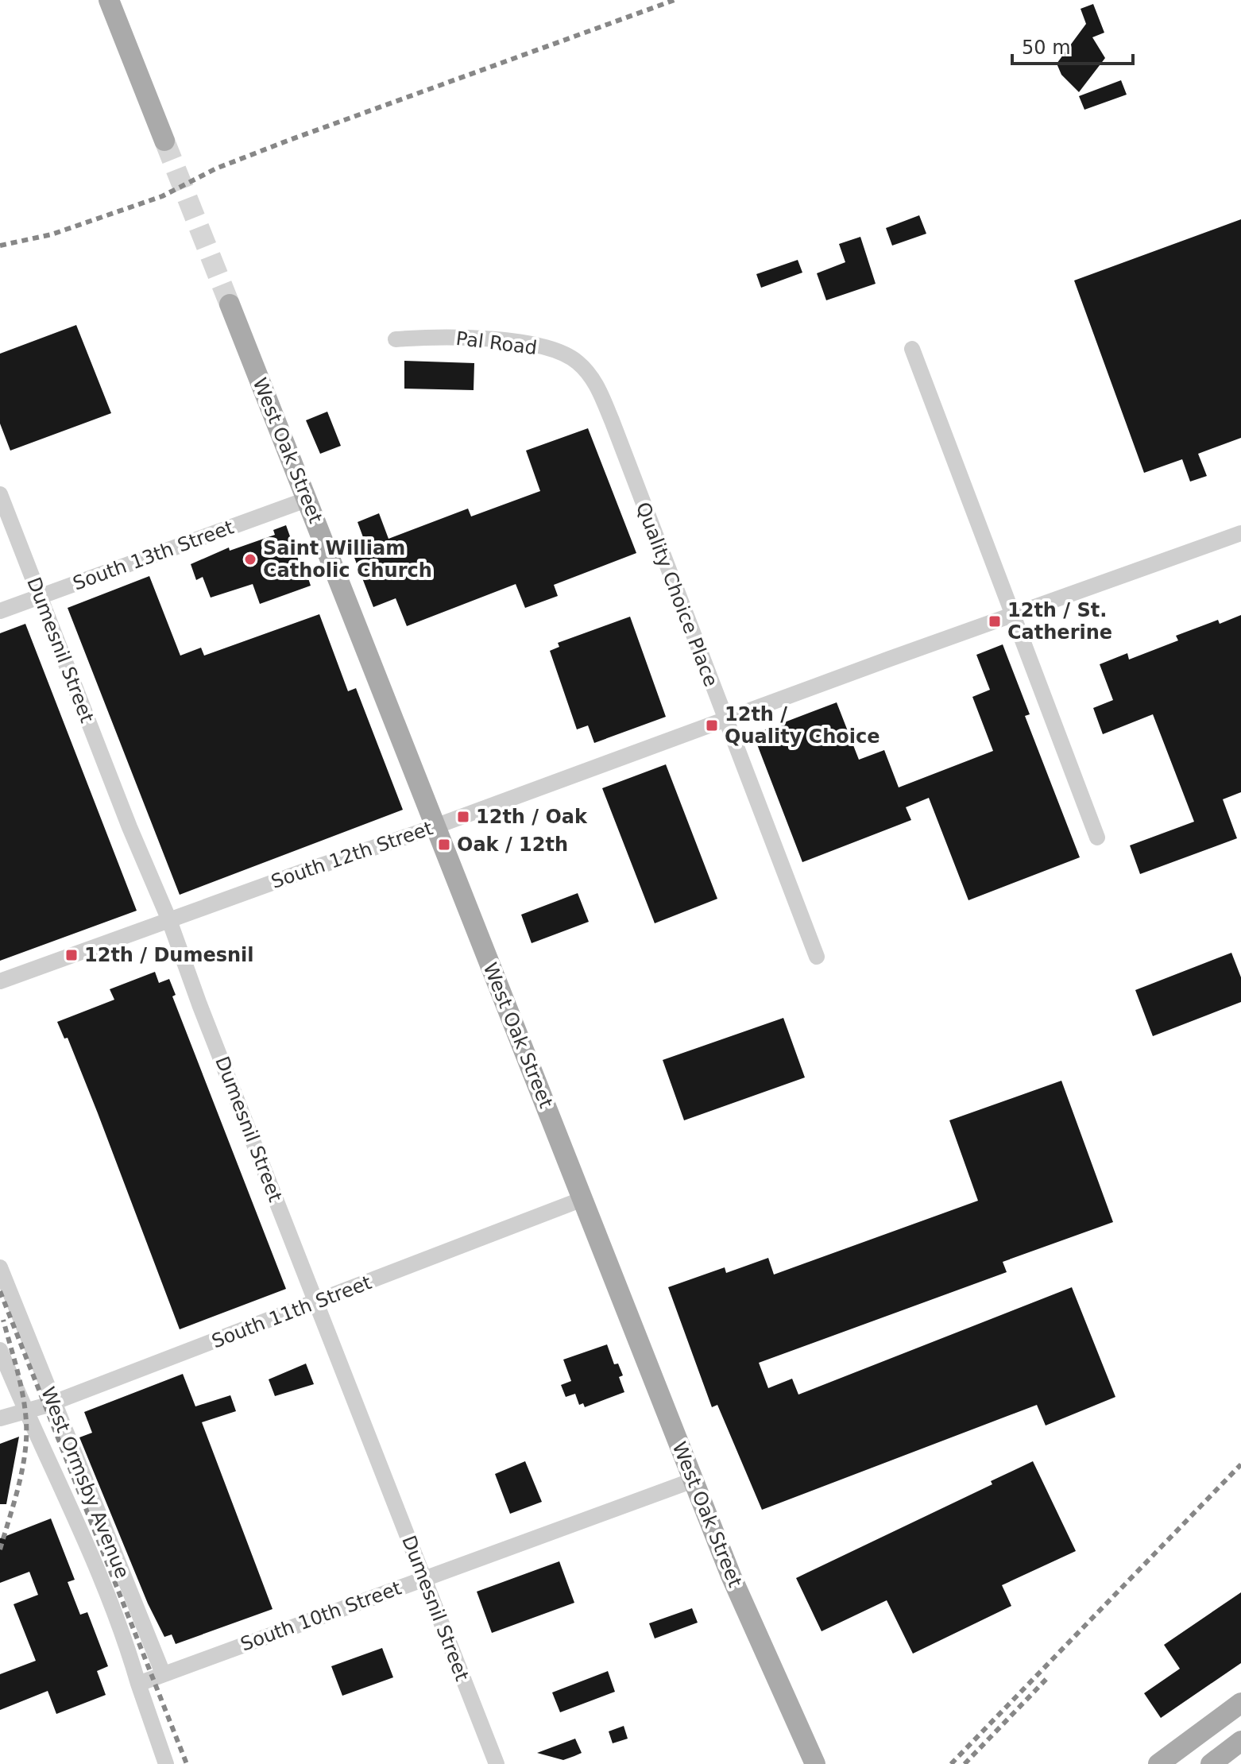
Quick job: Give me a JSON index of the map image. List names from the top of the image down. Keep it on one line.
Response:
{"streets":{"main road":["West Oak Street"],"street":["Pal Road","South 13th Street","Quality Choice Place","Dumesnil Street","South 12th Street","South 11th Street","West Ormsby Avenue","South 10th Street"]},"crossings":[["Pal Road","Quality Choice Place"],["West Oak Street","South 13th Street"],["West Oak Street","South 12th Street"],["West Oak Street","South 11th Street"],["West Oak Street","South 10th Street"],["South 13th Street","Dumesnil Street"],["Quality Choice Place","South 12th Street"],["Dumesnil Street","South 12th Street"],["Dumesnil Street","South 11th Street"],["Dumesnil Street","South 10th Street"],["South 11th Street","West Ormsby Avenue"],["West Ormsby Avenue","South 10th Street"]],"places":{"other":["Saint William Catholic Church"],"transit":["12th / St. Catherine","12th / Quality Choice","12th / Oak","Oak / 12th","12th / Dumesnil"]},"scale_bar":"50 m"}
